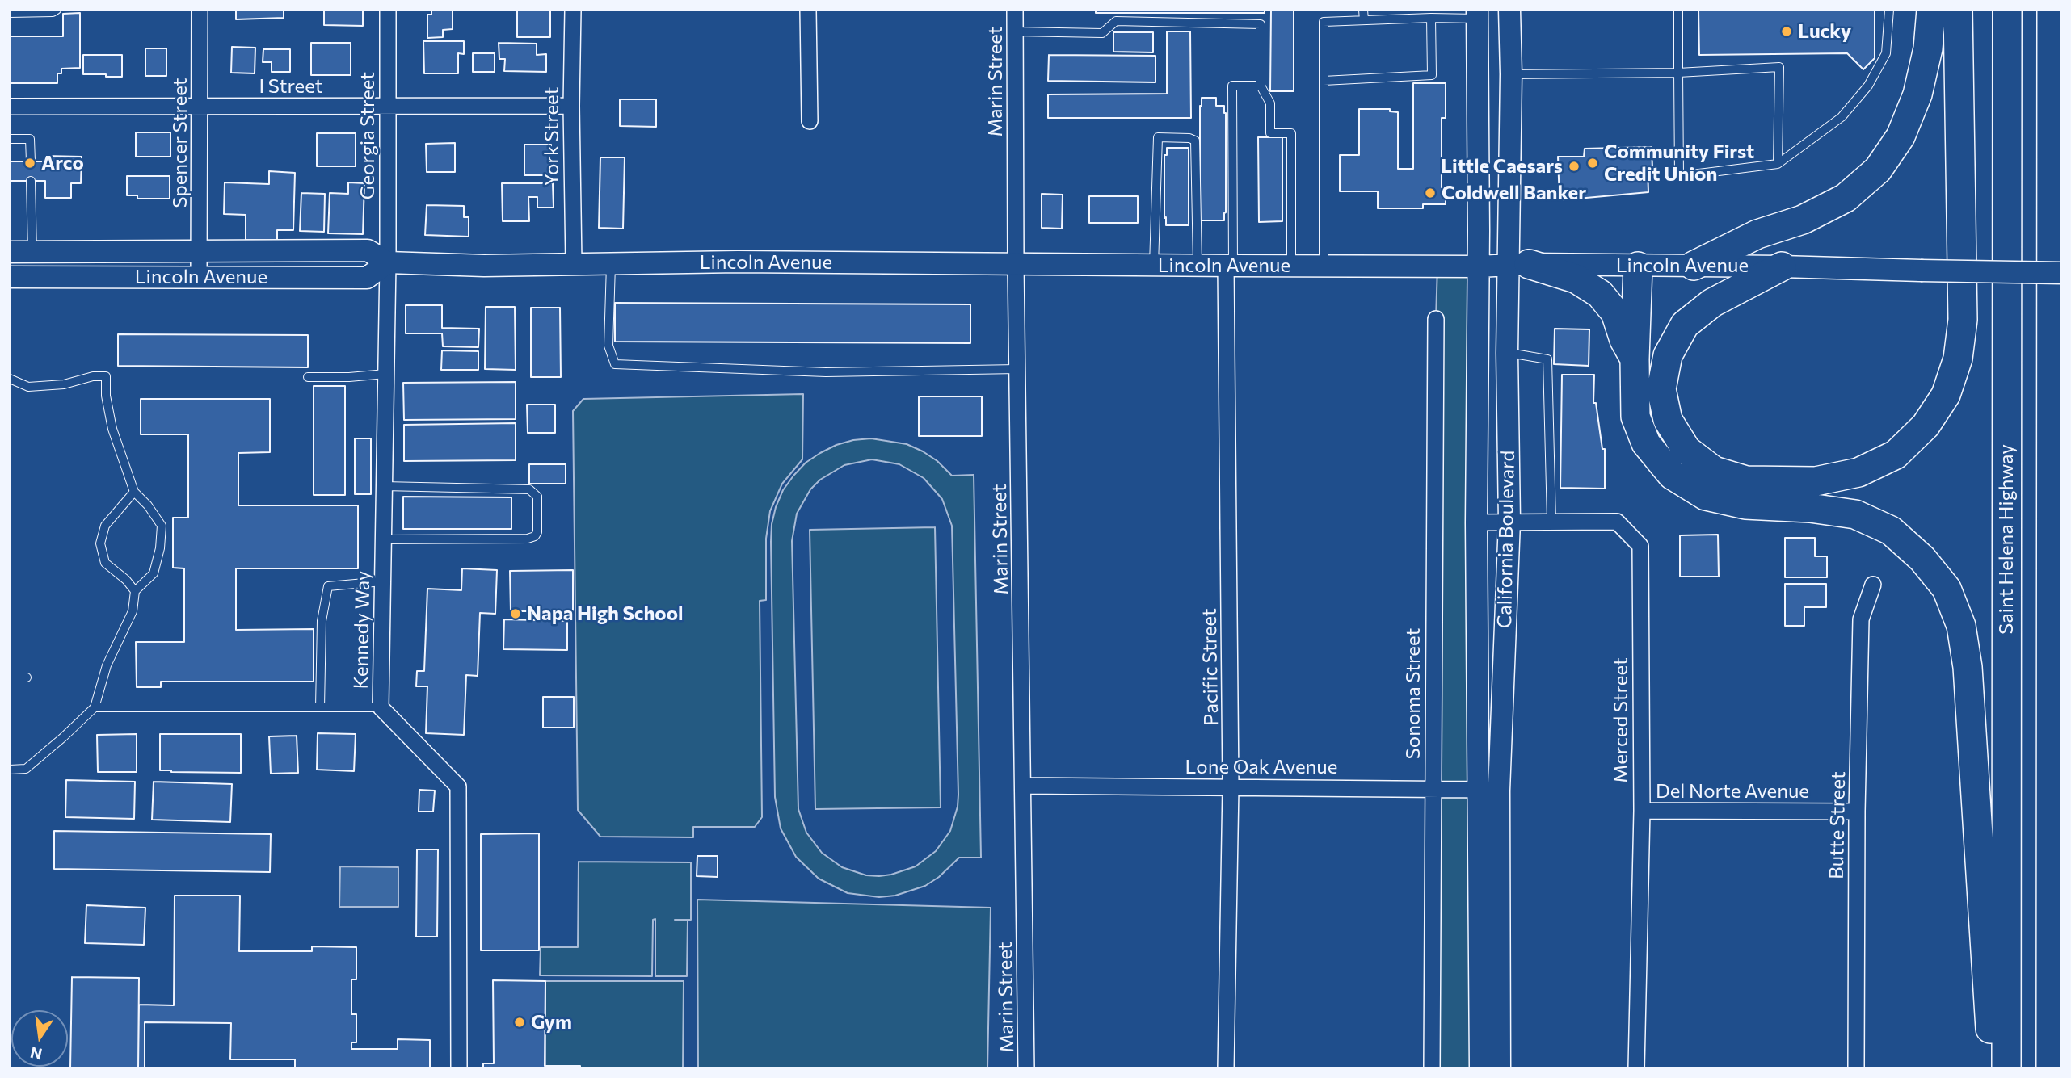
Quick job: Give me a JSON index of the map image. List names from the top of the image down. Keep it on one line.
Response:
{"streets":{"highway":["Saint Helena Highway"],"main road":["Lincoln Avenue","California Boulevard"],"street":["Marin Street","I Street","Georgia Street","York Street","Spencer Street","Kennedy Way","Pacific Street","Sonoma Street","Merced Street","Lone Oak Avenue","Del Norte Avenue","Butte Street"]},"crossings":[["Marin Street","Lincoln Avenue"],["Marin Street","Lone Oak Avenue"],["I Street","Georgia Street"],["I Street","York Street"],["I Street","Spencer Street"],["Georgia Street","Lincoln Avenue"],["Georgia Street","Kennedy Way"],["York Street","Lincoln Avenue"],["Spencer Street","Lincoln Avenue"],["Lincoln Avenue","California Boulevard"],["Lincoln Avenue","Kennedy Way"],["Lincoln Avenue","Pacific Street"],["California Boulevard","Merced Street"],["California Boulevard","Lone Oak Avenue"],["Pacific Street","Lone Oak Avenue"],["Sonoma Street","Lone Oak Avenue"],["Merced Street","Del Norte Avenue"],["Del Norte Avenue","Butte Street"]],"places":["Lucky","Arco","Community First Credit Union","Little Caesars","Coldwell Banker","Napa High School","Gym"],"north":"bottom"}
